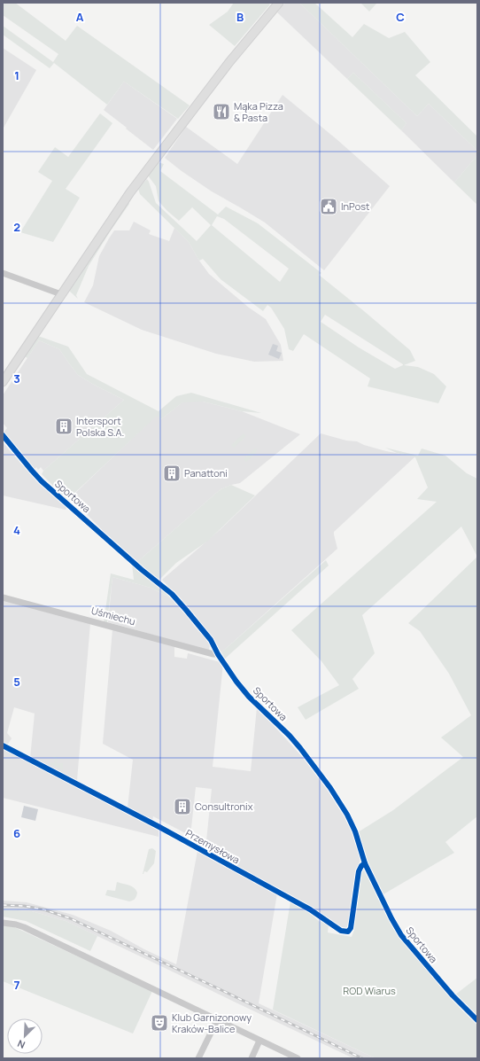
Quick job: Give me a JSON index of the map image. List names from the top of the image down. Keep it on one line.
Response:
{"streets":{"street":["Sportowa","Uśmiechu","Przemysłowa"]},"crossings":[["Sportowa","Uśmiechu"],["Sportowa","Przemysłowa"]],"parks":["ROD Wiarus"],"places":{"restaurant":["Mąka Pizza & Pasta"],"public building":["InPost"],"building":["Intersport Polska S.A.","Panattoni","Consultronix"],"theatre":["Klub Garnizonowy Kraków-Balice"]},"north":"bottom left","grid":{"columns":["A","B","C"],"rows":["1","2","3","4","5","6","7"]}}
